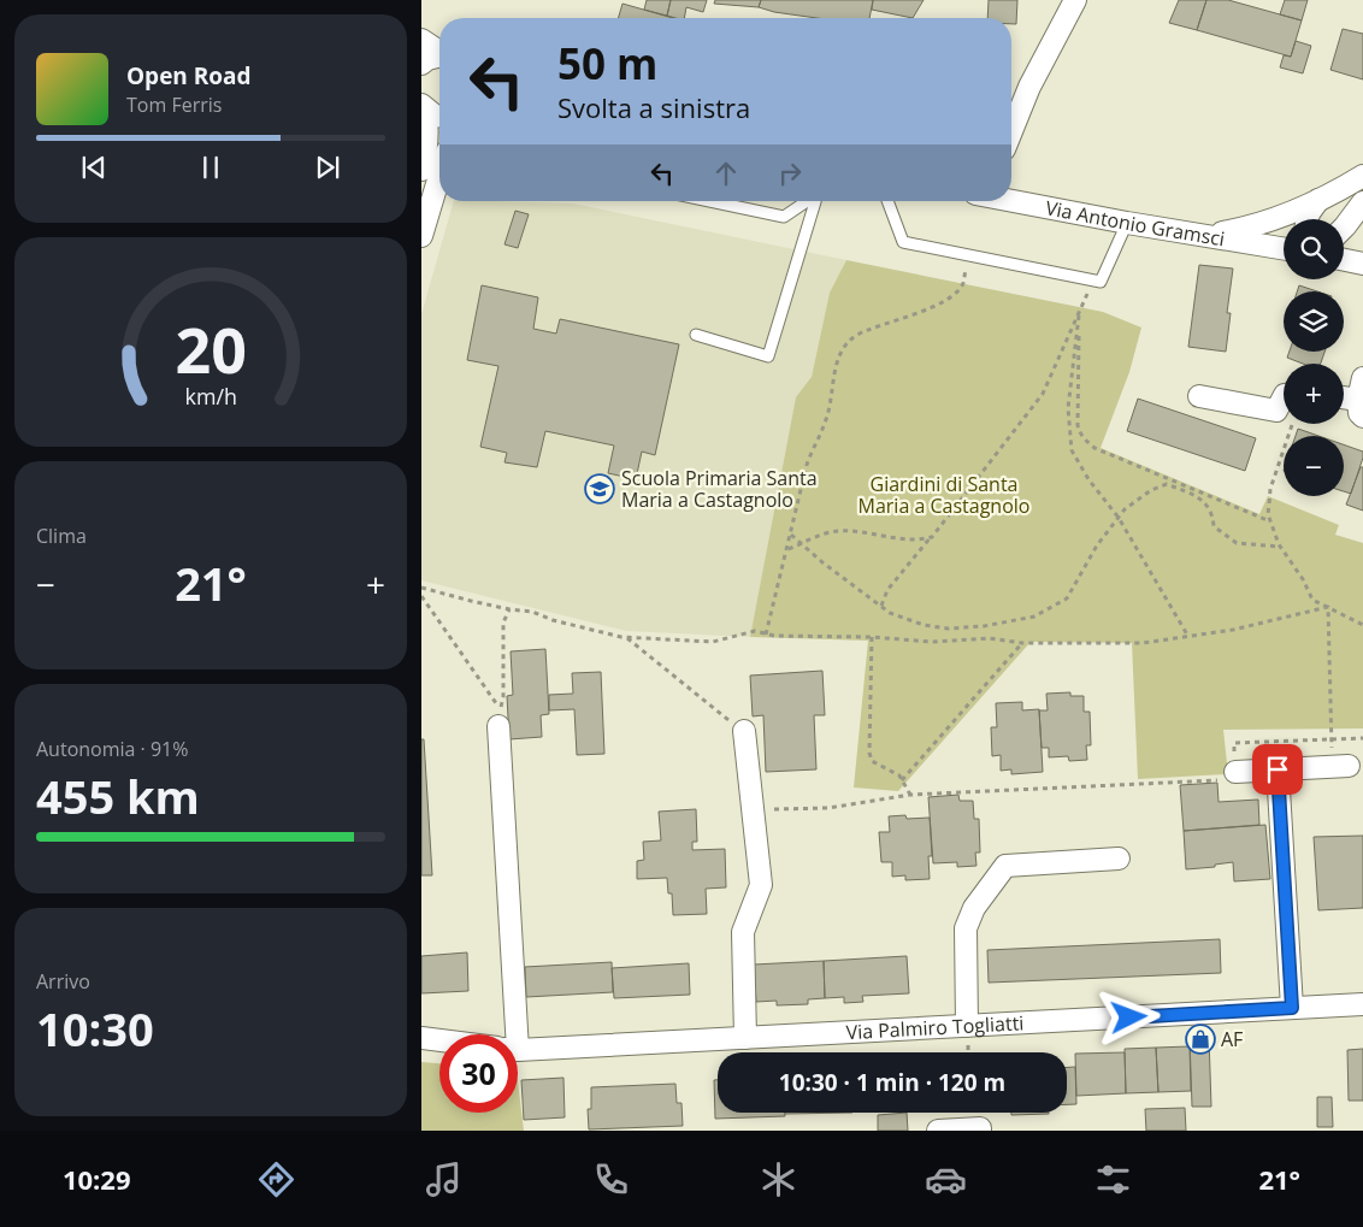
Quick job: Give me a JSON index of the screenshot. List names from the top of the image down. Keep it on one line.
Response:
{"streets":{"street":["Via Antonio Gramsci","Via Palmiro Togliatti"]},"parks":["Giardini di Santa Maria a Castagnolo"],"places":{"school or university":["Scuola Primaria Santa Maria a Castagnolo"],"shop":["AF"]},"page":{"turn":["50 m","Svolta a sinistra"],"song":["Open Road","Tom Ferris"],"map_buttons":["+","−"],"tile":["Clima",["Autonomia · 91%","455 km"],["Arrivo","10:30"]],"heat":["−","21°","+"],"limit":"30","trip":"10:30 · 1 min · 120 m","tabs":["10:29","21°"],"gauge":["20","km/h"]}}
